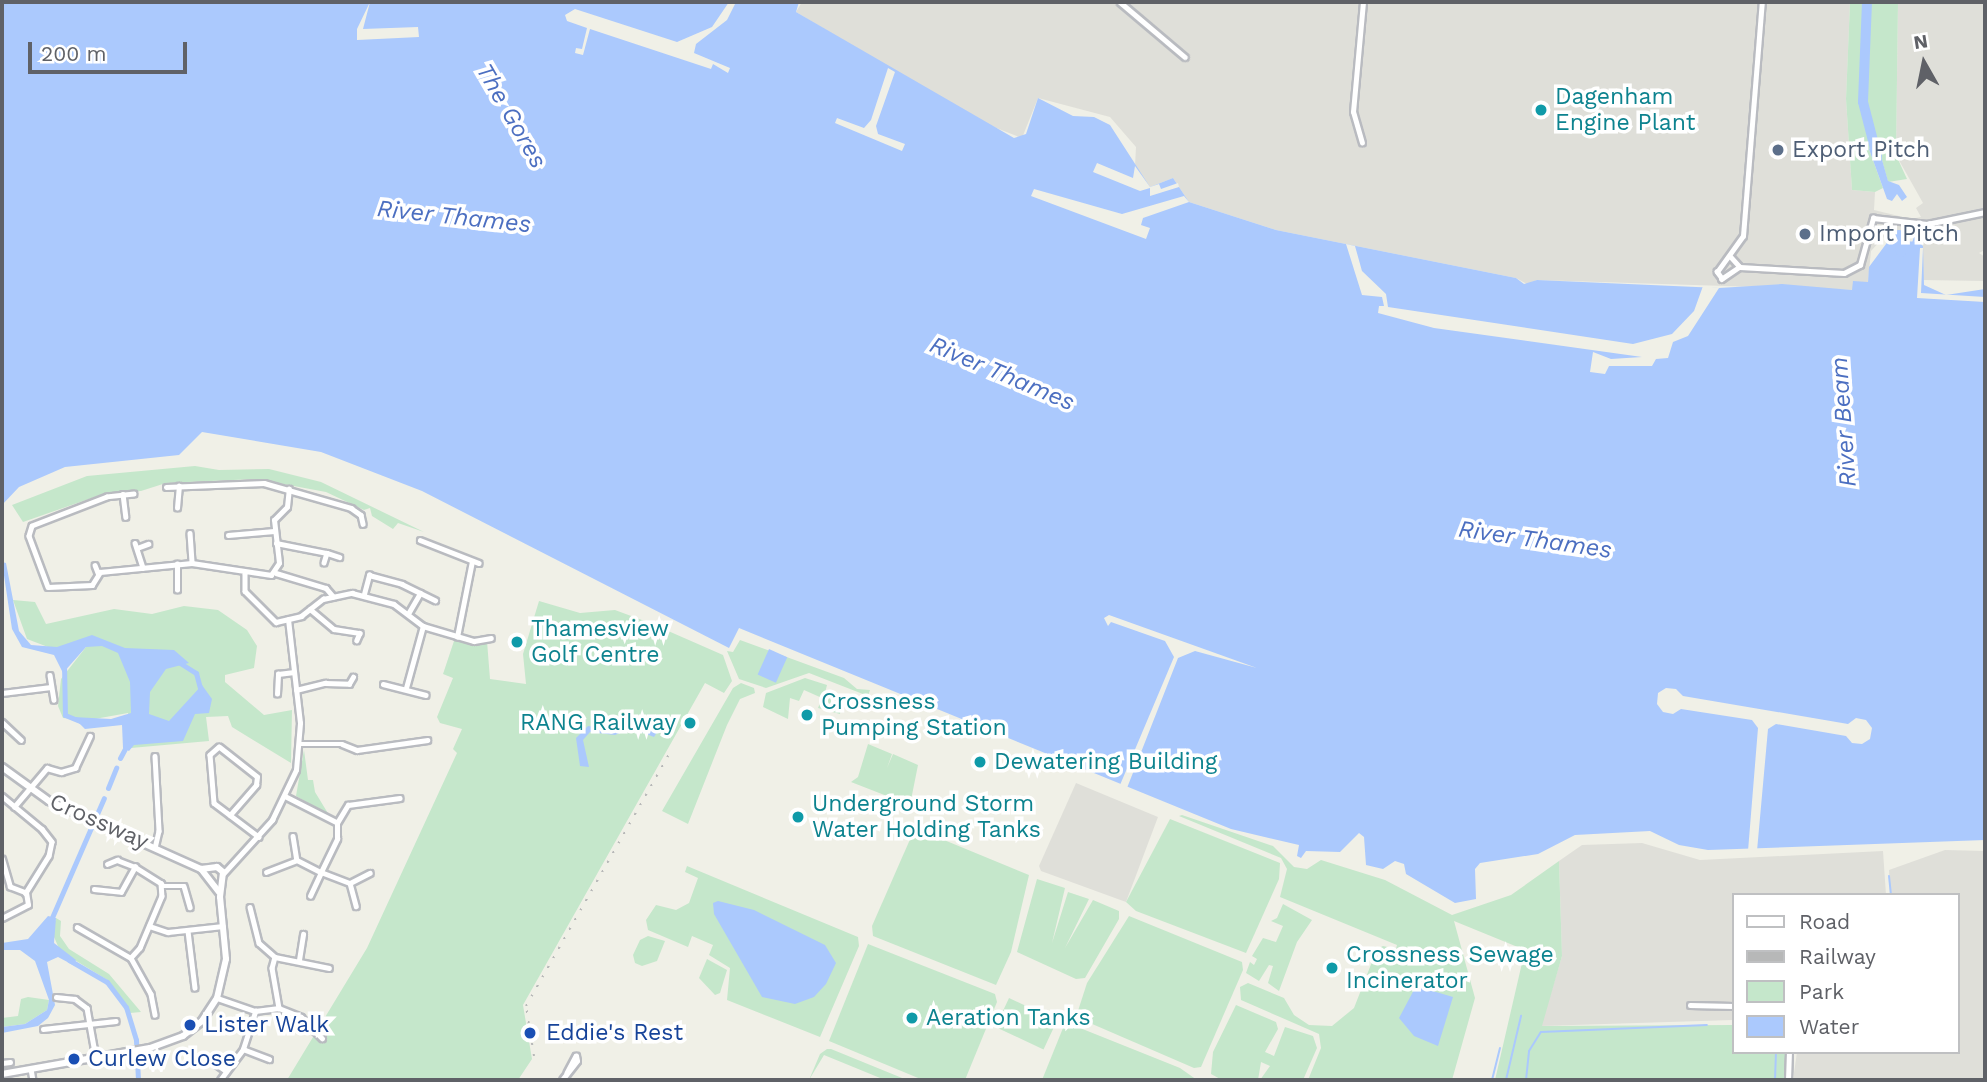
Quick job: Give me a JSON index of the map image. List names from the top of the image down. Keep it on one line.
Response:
{"streets":{"street":["Crossway"]},"water":["The Gores","River Thames","River Beam"],"places":["Dagenham Engine Plant","Export Pitch","Import Pitch","Thamesview Golf Centre","Crossness Pumping Station","RANG Railway","Dewatering Building","Underground Storm Water Holding Tanks","Crossness Sewage Incinerator","Aeration Tanks","Lister Walk","Eddie's Rest","Curlew Close"],"legend":["Road","Railway","Park","Water"],"scale_bar":"200 m","north":"top"}
